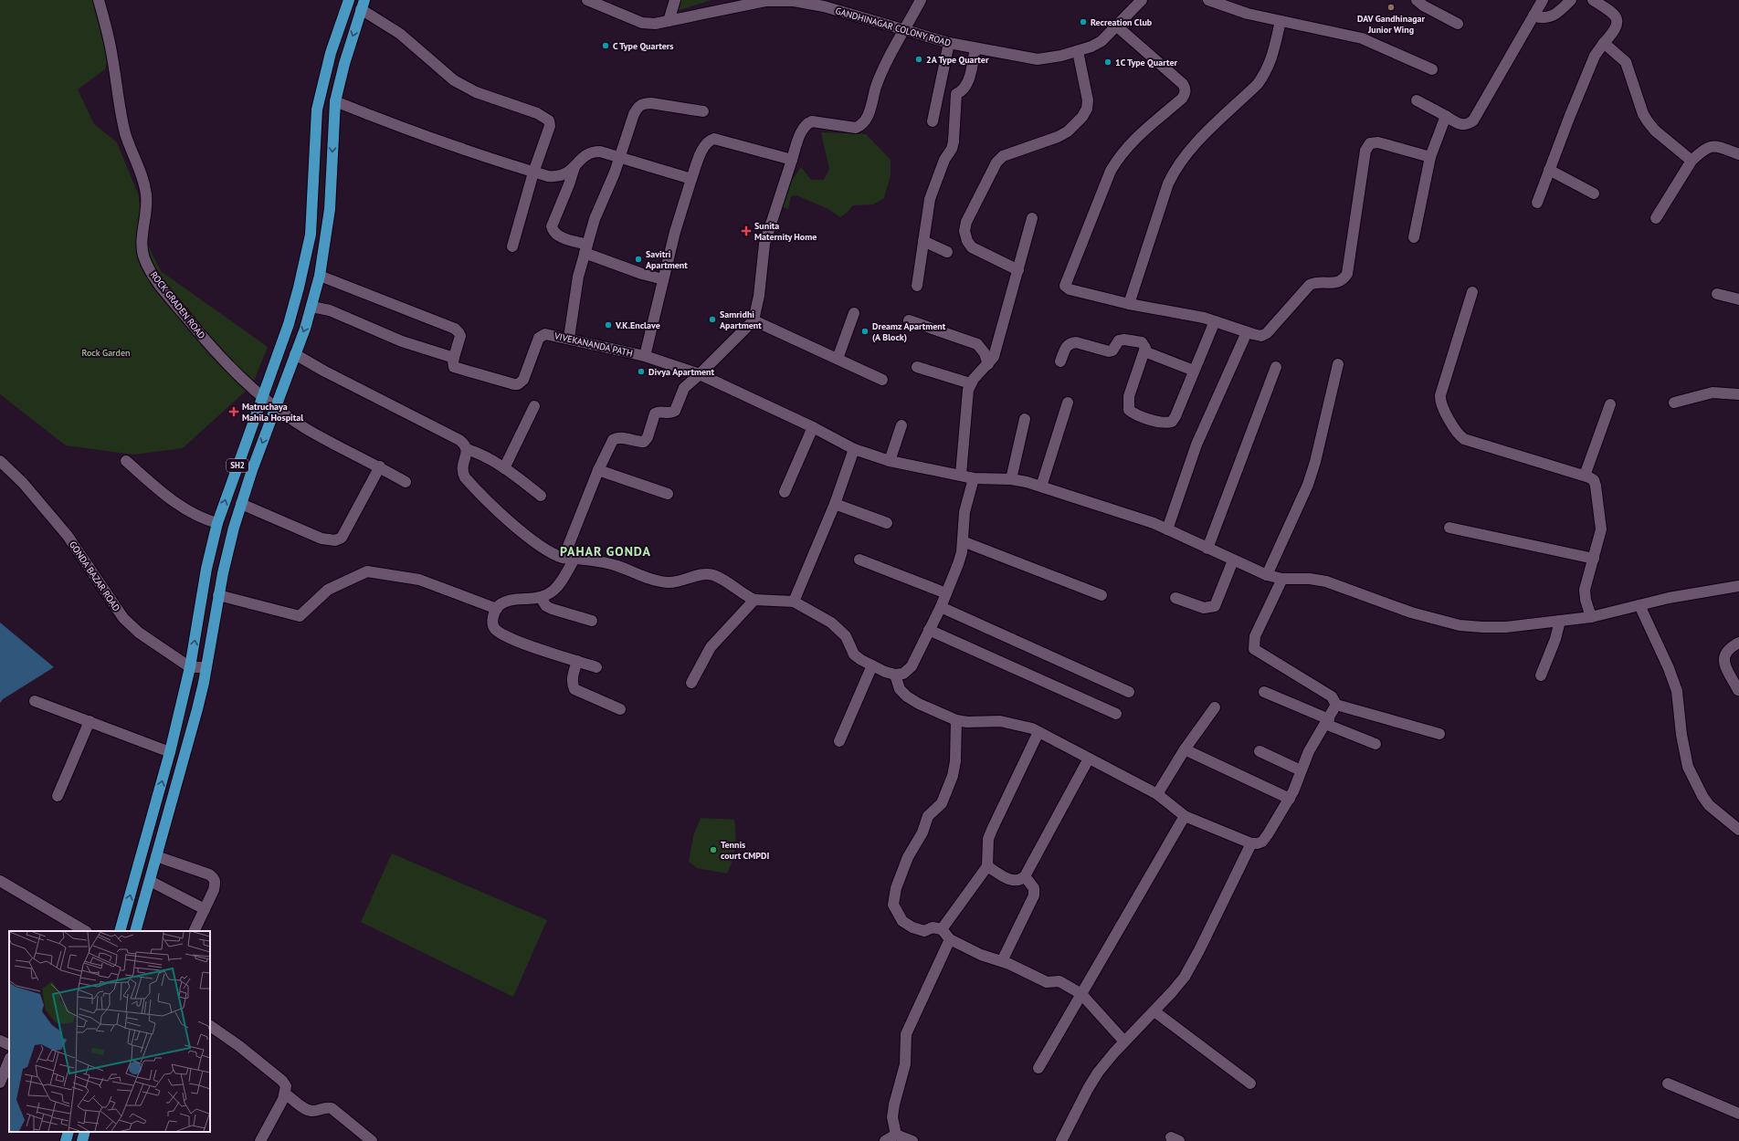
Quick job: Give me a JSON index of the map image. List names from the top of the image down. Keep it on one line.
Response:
{"streets":{"main road":["SH2"],"street":["GANDHINAGAR COLONY ROAD","ROCK GRADEN ROAD","VIVEKANANDA PATH","GONDA BAZAR ROAD"]},"crossings":[["ROCK GRADEN ROAD","SH2"],["SH2","GONDA BAZAR ROAD"]],"districts":["PAHAR GONDA"],"parks":["Rock Garden"],"places":{"other":["DAV Gandhinagar Junior Wing","Recreation Club","C Type Quarters","2A Type Quarter","1C Type Quarter","Savitri Apartment","Samridhi Apartment","V.K.Enclave","Dreamz Apartment (A Block)","Divya Apartment","Tennis court CMPDI"],"health":["Sunita Maternity Home","Matruchaya Mahila Hospital"]}}
